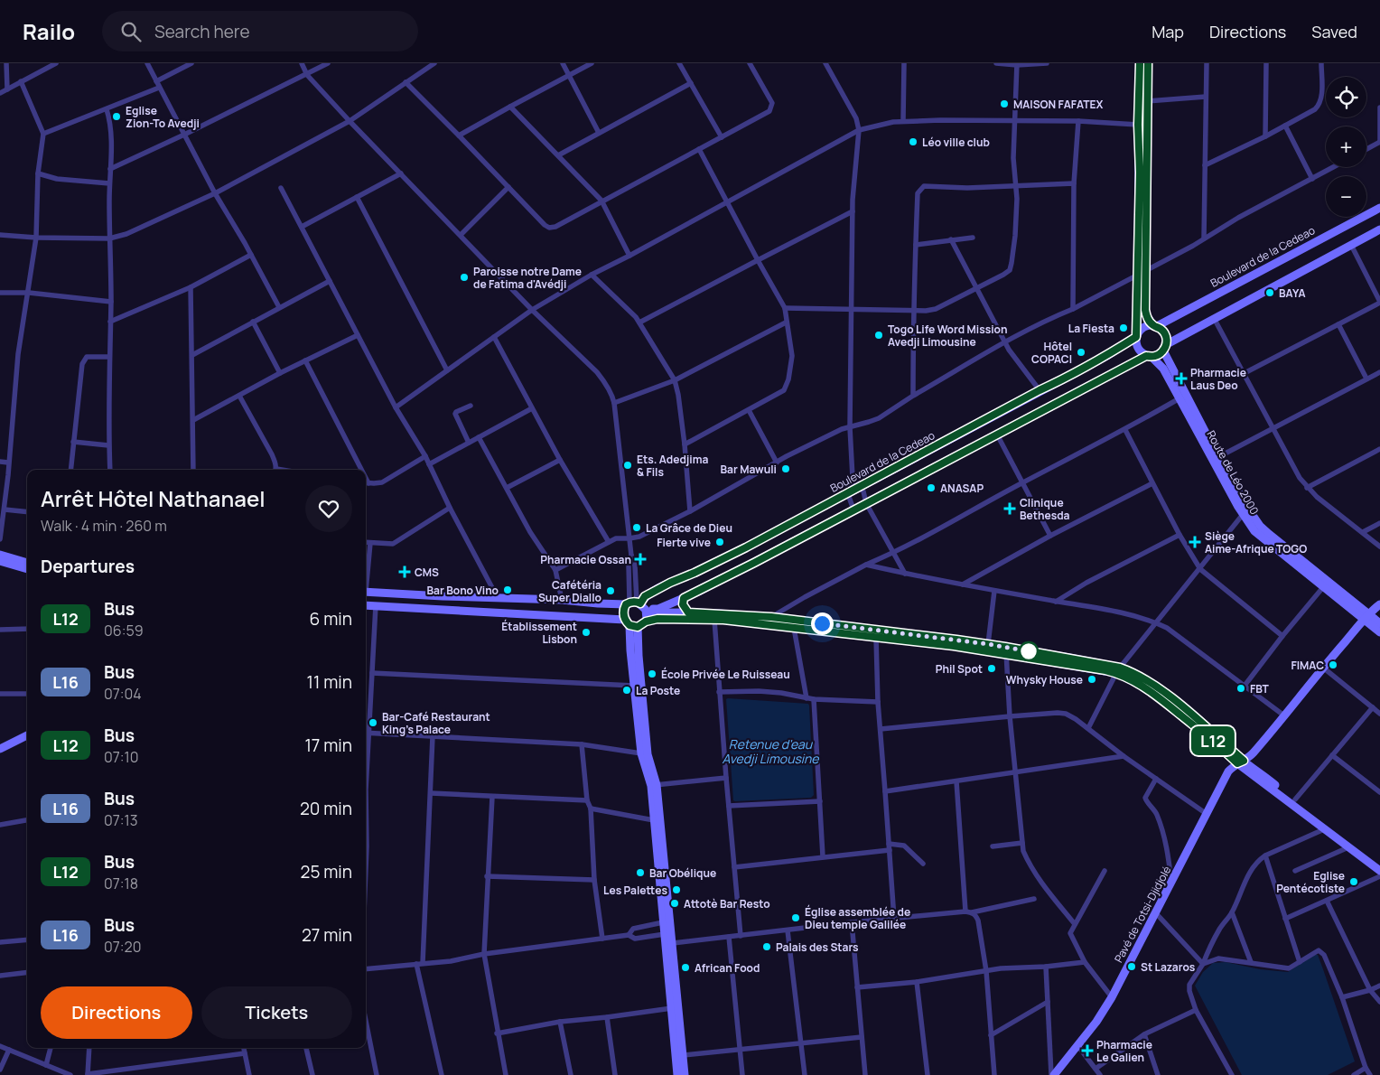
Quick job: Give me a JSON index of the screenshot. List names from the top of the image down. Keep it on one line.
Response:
{"streets":{"main road":["Boulevard de la Cedeao","Route de Léo 2000","Pavé de Totsi-Djidjolé"]},"crossings":[["Boulevard de la Cedeao","Route de Léo 2000"],["Route de Léo 2000","Pavé de Totsi-Djidjolé"]],"water":["Retenue d'eau Avedji Limousine"],"places":{"other":["MAISON FAFATEX","Eglise Zion-To Avedji","Léo ville club","Paroisse notre Dame de Fatima d'Avédji","BAYA","La Fiesta","Togo Life Word Mission Avedji Limousine","Hôtel COPACI","Ets. Adedjima & Fils","Bar Mawuli","ANASAP","La Grâce de Dieu","Fierte vive","Bar Bono Vino","Cafétéria Super Diallo","Établissement Lisbon","FIMAC","Phil Spot","École Privée Le Ruisseau","Whysky House","FBT","La Poste","Bar-Café Restaurant King's Palace","Bar Obélique","Eglise Pentécotiste","Les Palettes","Attotè Bar Resto","Église assemblée de Dieu temple Galilée","Palais des Stars","St Lazaros","African Food"],"health":["Pharmacie Laus Deo","Clinique Bethesda","Siège Aime-Afrique TOGO","Pharmacie Ossan","CMS","Pharmacie Le Galien"]},"lines":["bus line L12"],"page":{"header":"Railo","search":"Search here","nav":["Map","Directions","Saved"],"on_map":"L12","map_buttons":["+","−"],"heading":[["Arrêt Hôtel Nathanael","Walk · 4 min · 260 m"],"Departures"],"list":[{"mark":"L12","name":"Bus","note":"06:59","value":"6 min"},{"mark":"L16","name":"Bus","note":"07:04","value":"11 min"},{"mark":"L12","name":"Bus","note":"07:10","value":"17 min"},{"mark":"L16","name":"Bus","note":"07:13","value":"20 min"},{"mark":"L12","name":"Bus","note":"07:18","value":"25 min"},{"mark":"L16","name":"Bus","note":"07:20","value":"27 min"}],"buttons":["Directions","Tickets"]}}
